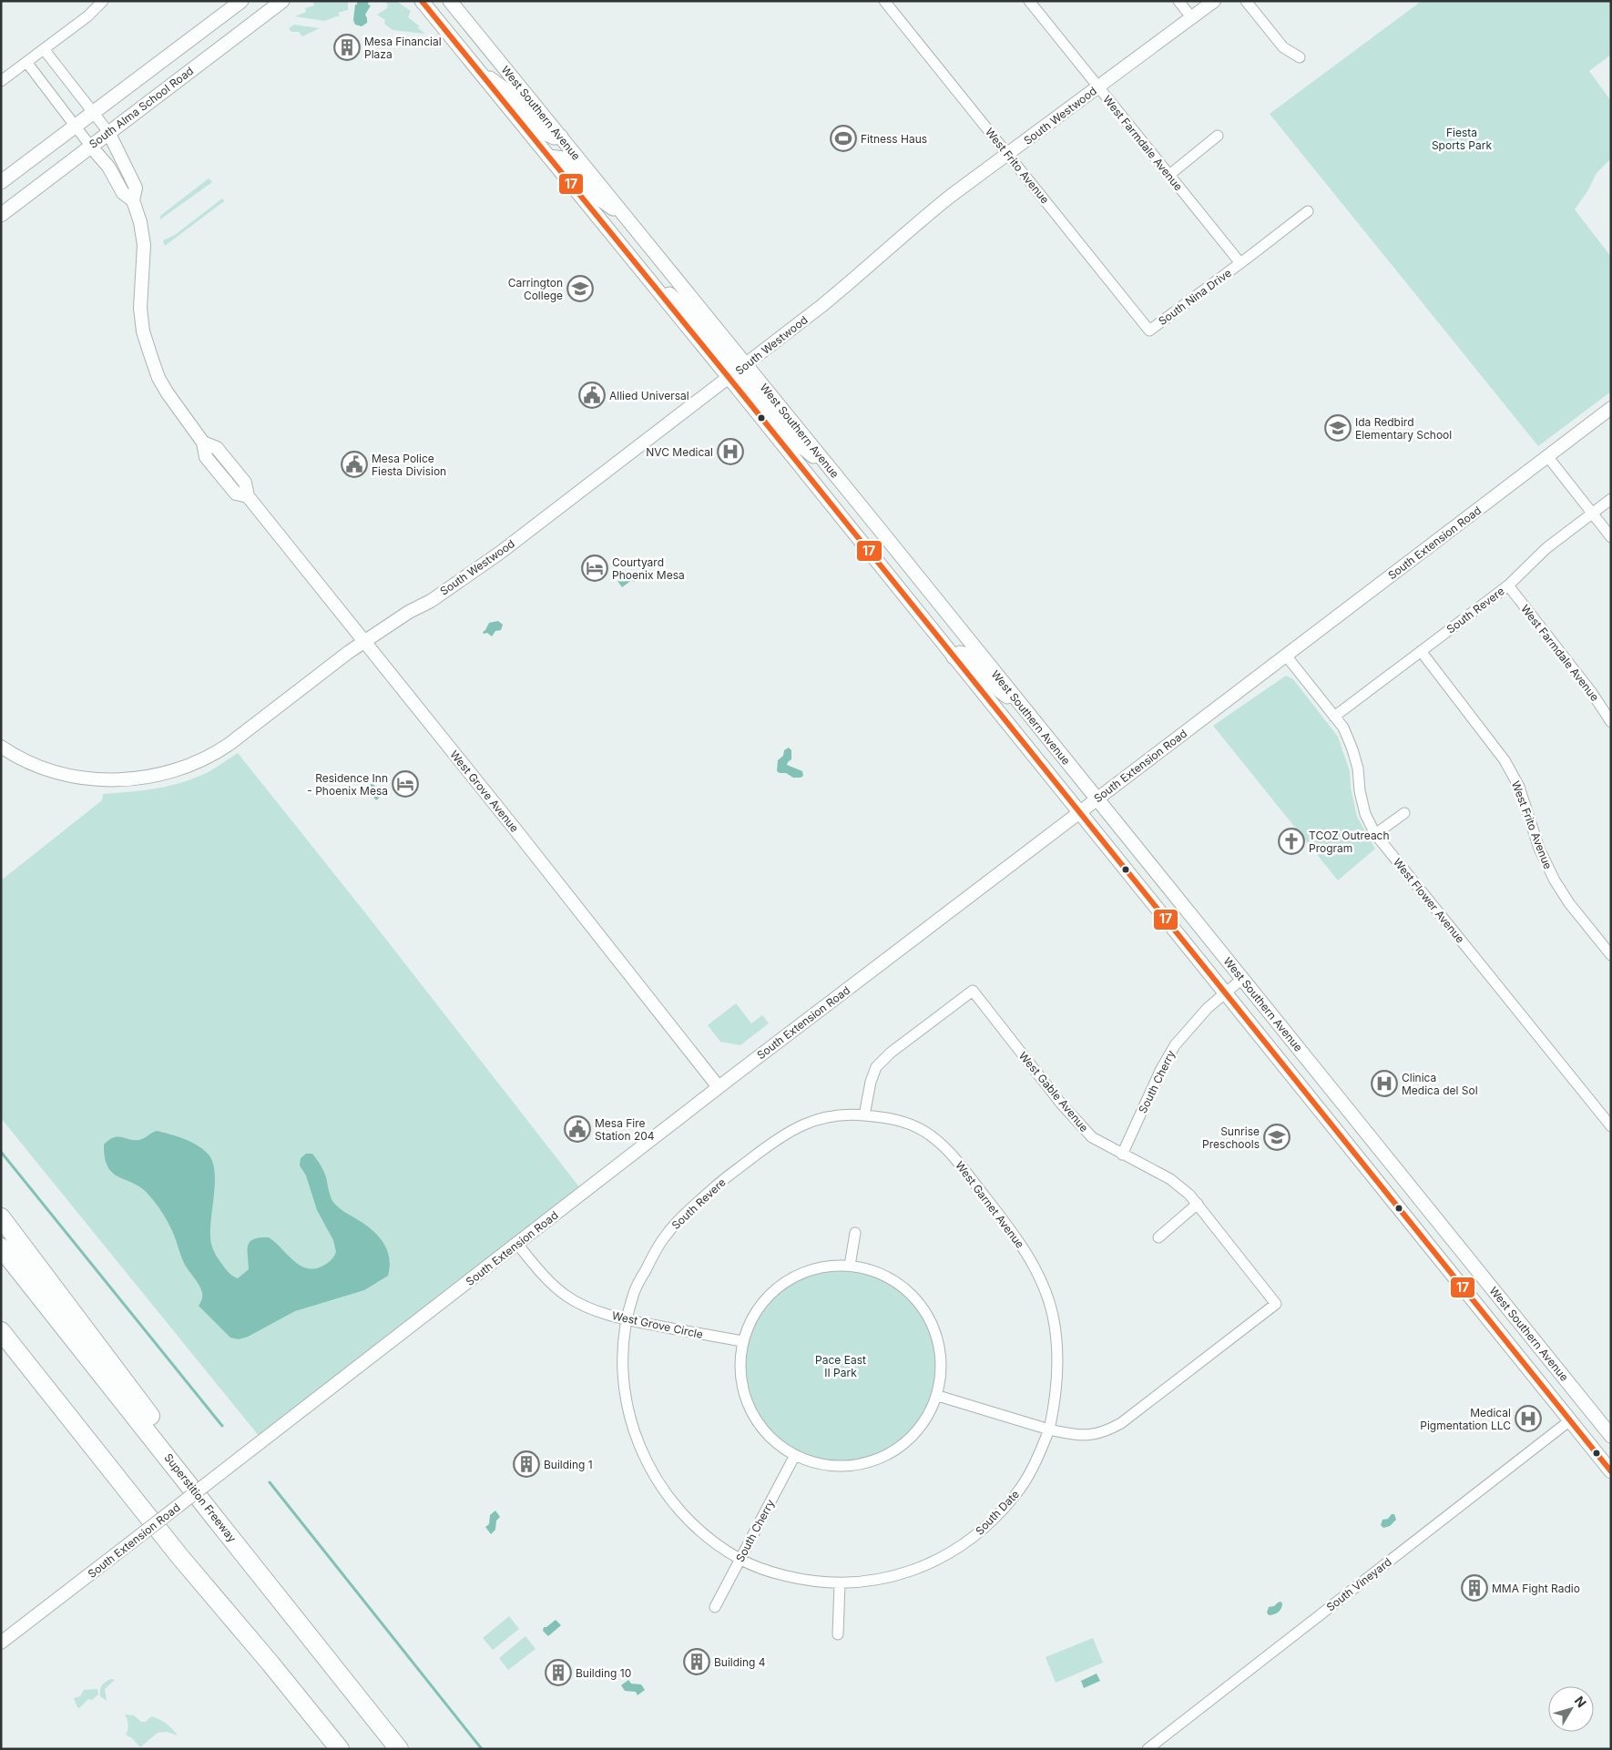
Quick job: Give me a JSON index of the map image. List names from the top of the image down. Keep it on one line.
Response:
{"streets":{"highway":["Superstition Freeway"],"main road":["South Alma School Road","West Southern Avenue"],"street":["South Westwood","West Farmdale Avenue","West Frito Avenue","South Nina Drive","South Extension Road","South Revere","West Grove Avenue","West Flower Avenue","South Cherry","West Gable Avenue","West Garnet Avenue","West Grove Circle","South Date","South Vineyard"]},"crossings":[["South Alma School Road","West Grove Avenue"],["West Southern Avenue","South Westwood"],["West Southern Avenue","South Extension Road"],["West Southern Avenue","South Cherry"],["West Southern Avenue","South Vineyard"],["South Westwood","West Farmdale Avenue"],["South Westwood","West Frito Avenue"],["South Westwood","West Grove Avenue"],["West Farmdale Avenue","South Nina Drive"],["West Farmdale Avenue","South Revere"],["West Frito Avenue","South Nina Drive"],["West Frito Avenue","South Revere"],["South Extension Road","West Grove Avenue"],["South Extension Road","West Flower Avenue"],["South Extension Road","West Grove Circle"],["South Revere","West Flower Avenue"],["South Revere","South Cherry"],["South Revere","West Gable Avenue"],["South Revere","West Garnet Avenue"],["South Revere","West Grove Circle"],["South Revere","South Date"],["South Cherry","West Gable Avenue"],["South Cherry","South Date"],["West Gable Avenue","West Garnet Avenue"],["West Gable Avenue","South Date"],["West Garnet Avenue","South Date"]],"parks":["Fiesta Sports Park","Pace East II Park"],"places":{"building":["Mesa Financial Plaza","Building 1","MMA Fight Radio","Building 4","Building 10"],"sports":["Fitness Haus"],"school or university":["Carrington College","Ida Redbird Elementary School","Sunrise Preschools"],"public building":["Allied Universal","Mesa Police Fiesta Division","Mesa Fire Station 204"],"hospital":["NVC Medical","Clinica Medica del Sol","Medical Pigmentation LLC"],"hotel":["Courtyard Phoenix Mesa","Residence Inn - Phoenix Mesa"],"church":["TCOZ Outreach Program"]},"lines":["transit line 17"],"north":"top right"}
